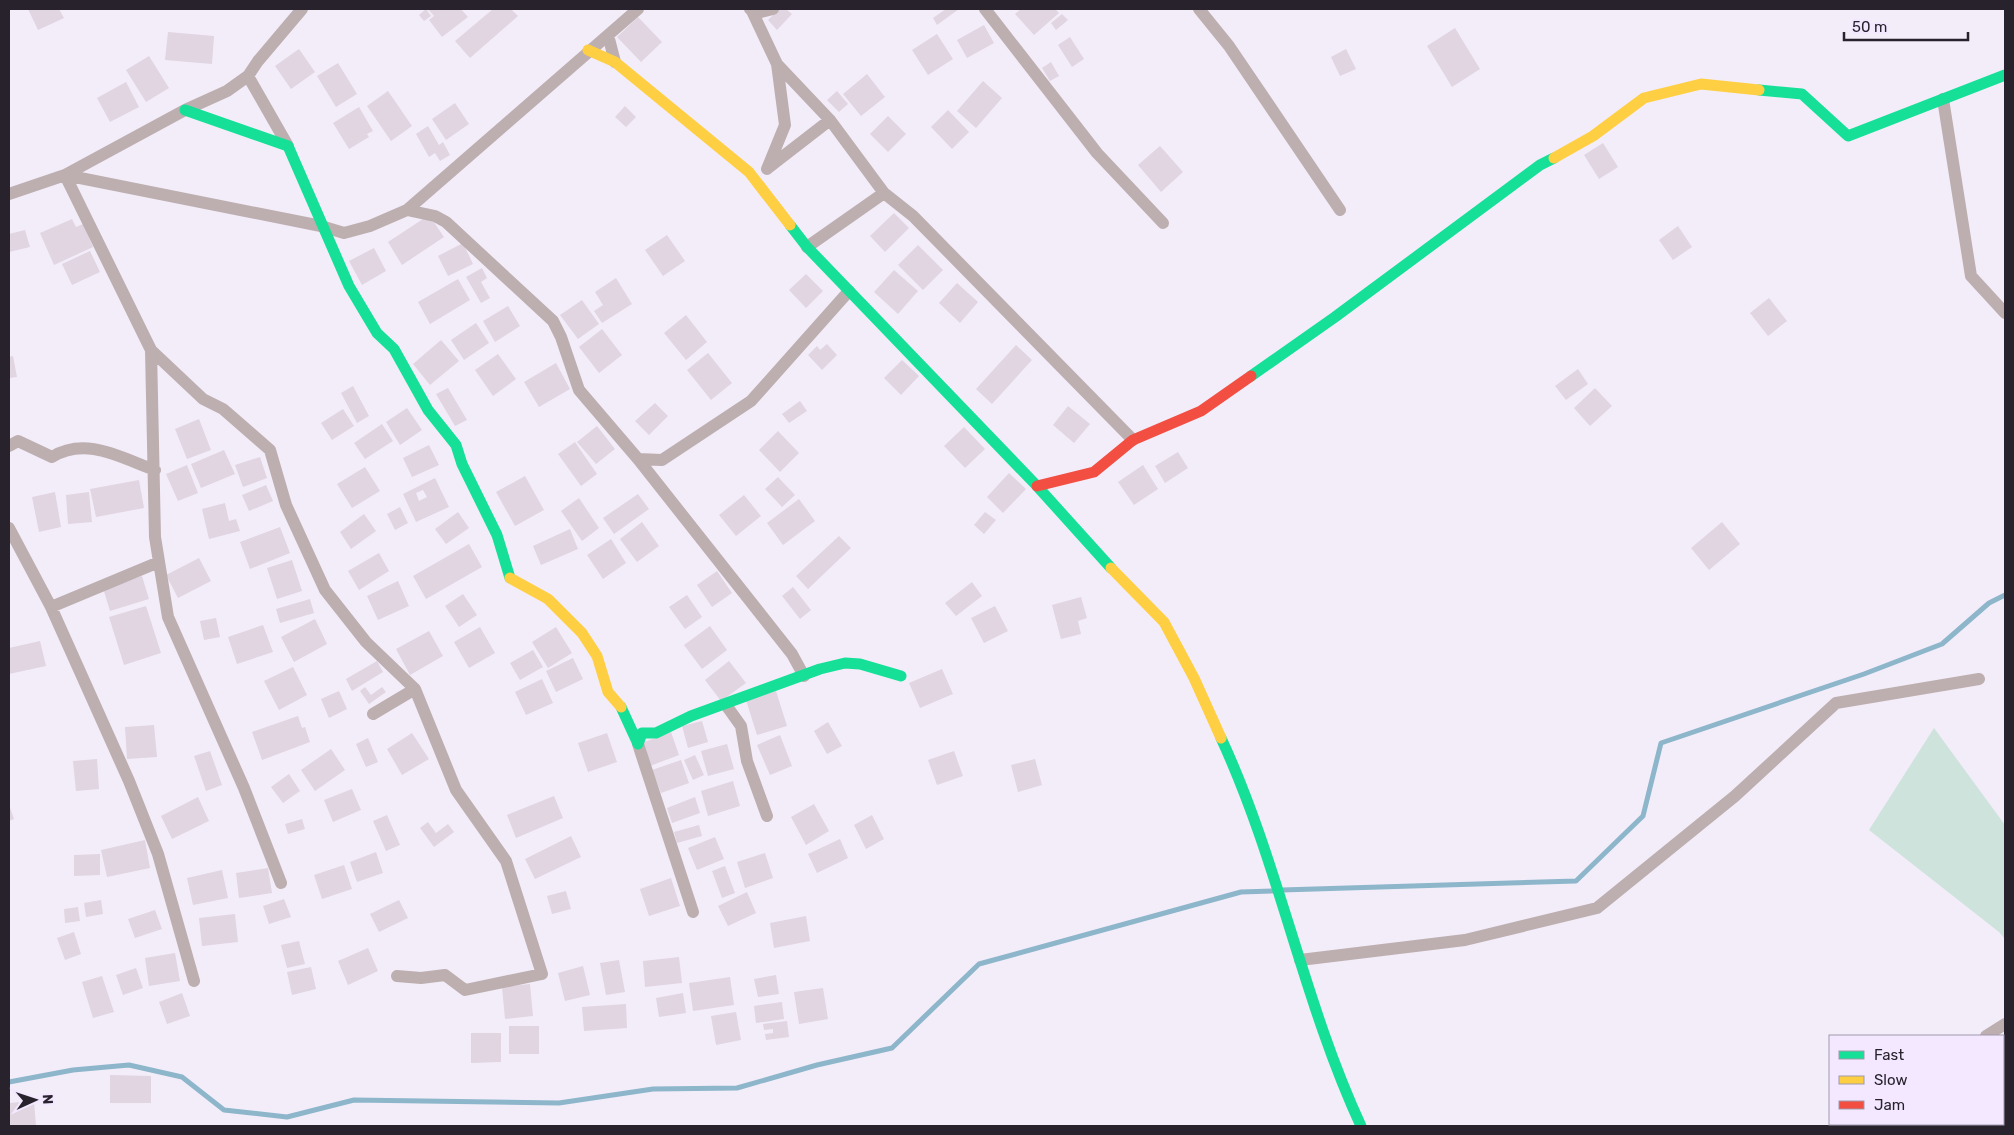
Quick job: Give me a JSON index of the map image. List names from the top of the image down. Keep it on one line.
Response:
{"legend":["Fast","Slow","Jam"],"scale_bar":"50 m","north":"right"}
